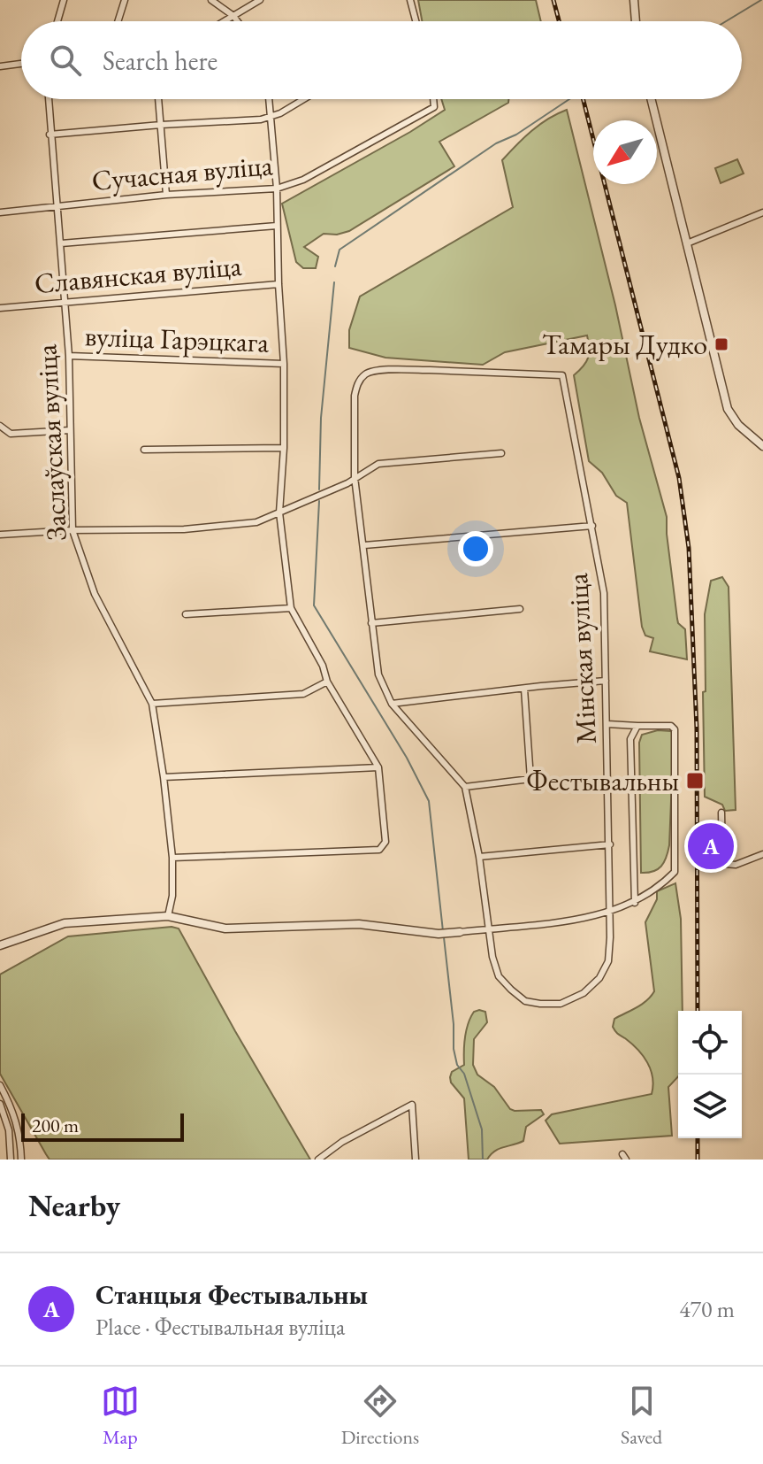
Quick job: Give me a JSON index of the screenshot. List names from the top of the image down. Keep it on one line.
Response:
{"streets":{"street":["Сучасная вуліца","Славянская вуліца","вуліца Гарэцкага","Заслаўская вуліца","Мінская вуліца"]},"crossings":[["Сучасная вуліца","Заслаўская вуліца"],["Славянская вуліца","Заслаўская вуліца"],["вуліца Гарэцкага","Заслаўская вуліца"]],"places":{"transit":["Тамары Дудко","Фестывальны"]},"scale_bar":"200 m","north":"bottom left","page":{"search":"Search here","pins":"A","scale":"200 m","heading":"Nearby","list":[{"mark":"A","name":"Станцыя Фестывальны","note":"Place · Фестывальная вуліца","value":"470 m"}],"nav":["Map","Directions","Saved"]}}
